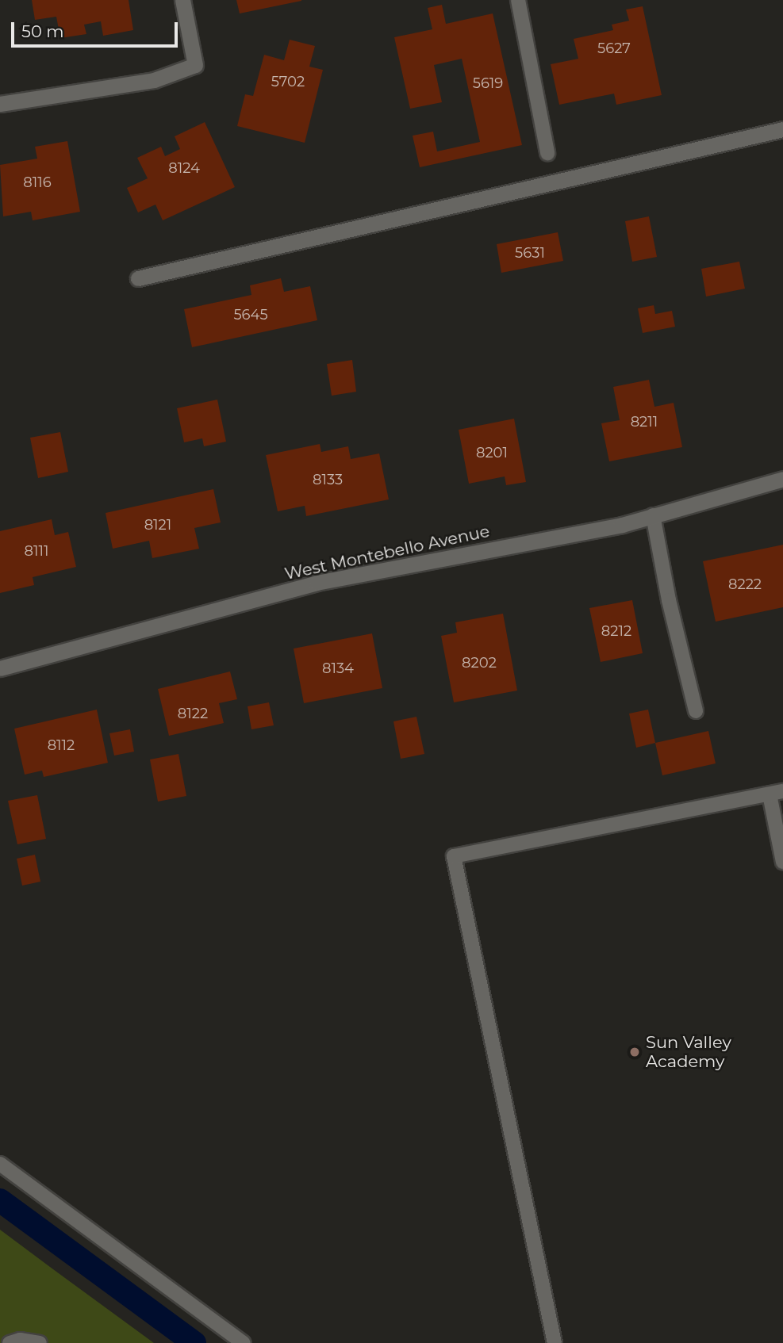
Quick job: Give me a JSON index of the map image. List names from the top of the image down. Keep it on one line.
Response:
{"streets":{"street":["West Montebello Avenue"]},"places":["Sun Valley Academy"],"house_numbers":["5627","5702","5619","8124","8116","5631","5645","8211","8201","8133","8121","8111","8222","8212","8202","8134","8122","8112"],"scale_bar":"50 m"}
